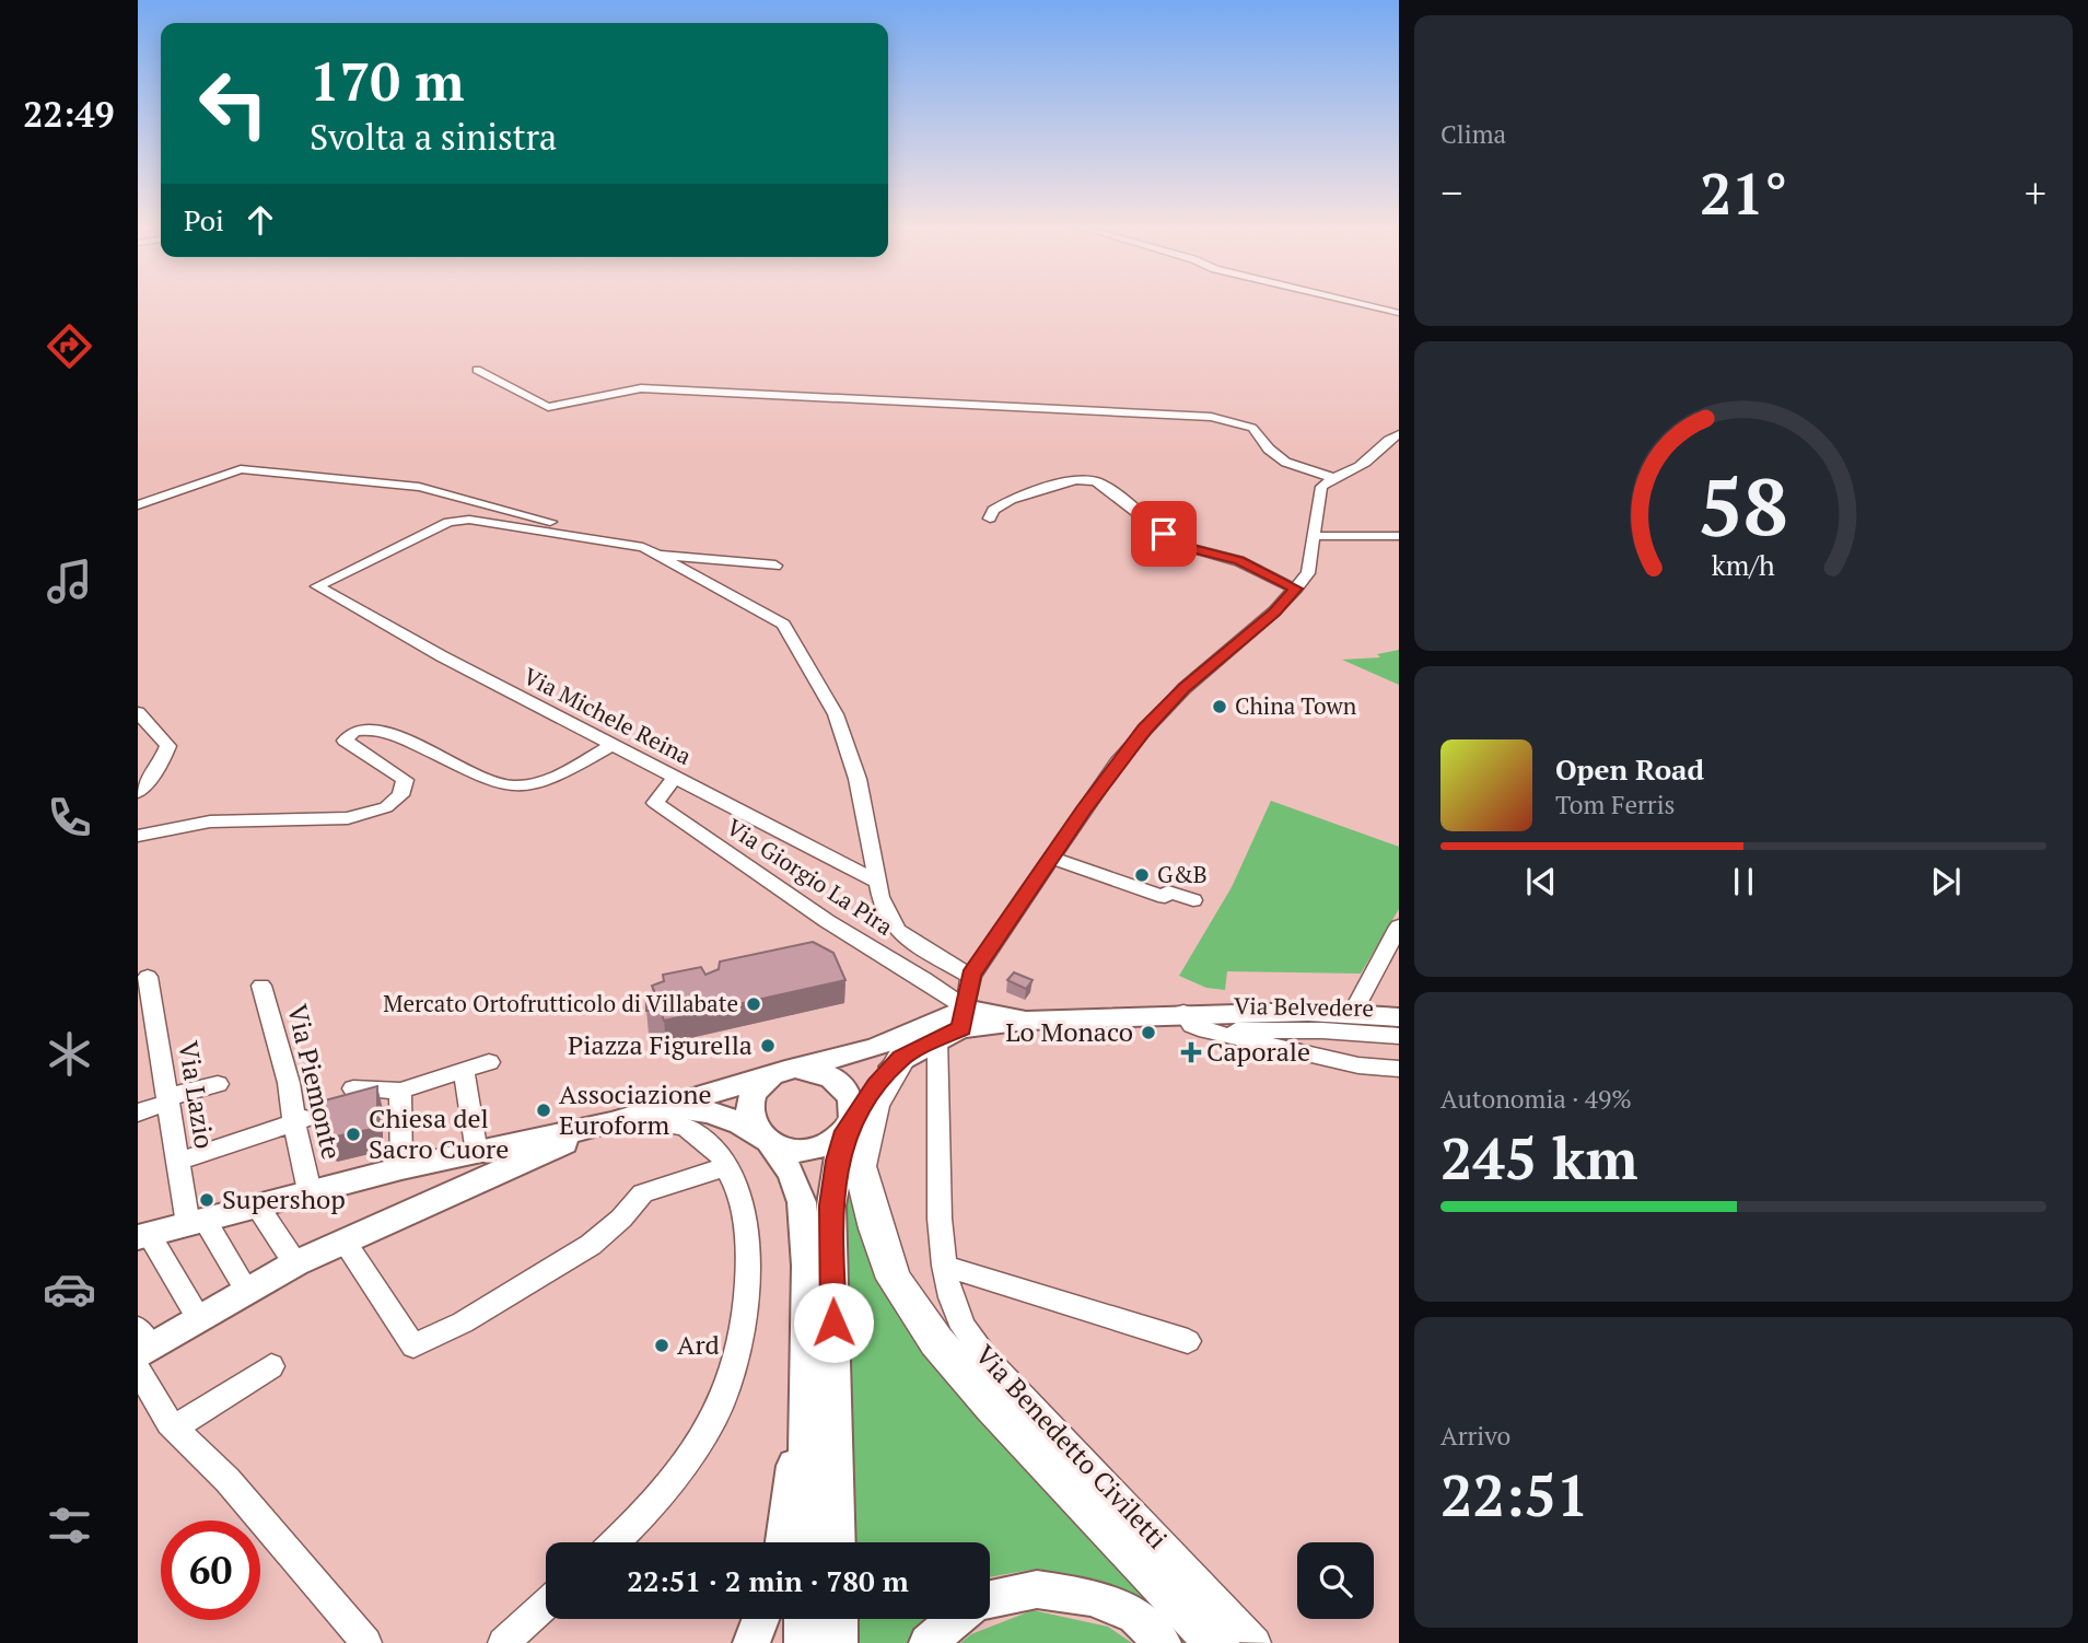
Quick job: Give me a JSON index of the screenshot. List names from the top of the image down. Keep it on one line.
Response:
{"streets":{"street":["Via Michele Reina","Via Giorgio La Pira","Via Belvedere","Via Piemonte","Via Lazio","Via Benedetto Civiletti"]},"crossings":[["Via Michele Reina","Via Giorgio La Pira"]],"places":{"other":["China Town","G&B","Mercato Ortofrutticolo di Villabate","Lo Monaco","Piazza Figurella","Associazione Euroform","Chiesa del Sacro Cuore","Supershop","Ard"],"health":["Caporale"]},"page":{"tabs":"22:49","tile":["Clima",["Autonomia · 49%","245 km"],["Arrivo","22:51"]],"turn":["170 m","Svolta a sinistra"],"heat":["−","21°","+"],"then":"Poi","song":["Open Road","Tom Ferris"],"limit":"60","trip":"22:51 · 2 min · 780 m","gauge":["58","km/h"]}}
